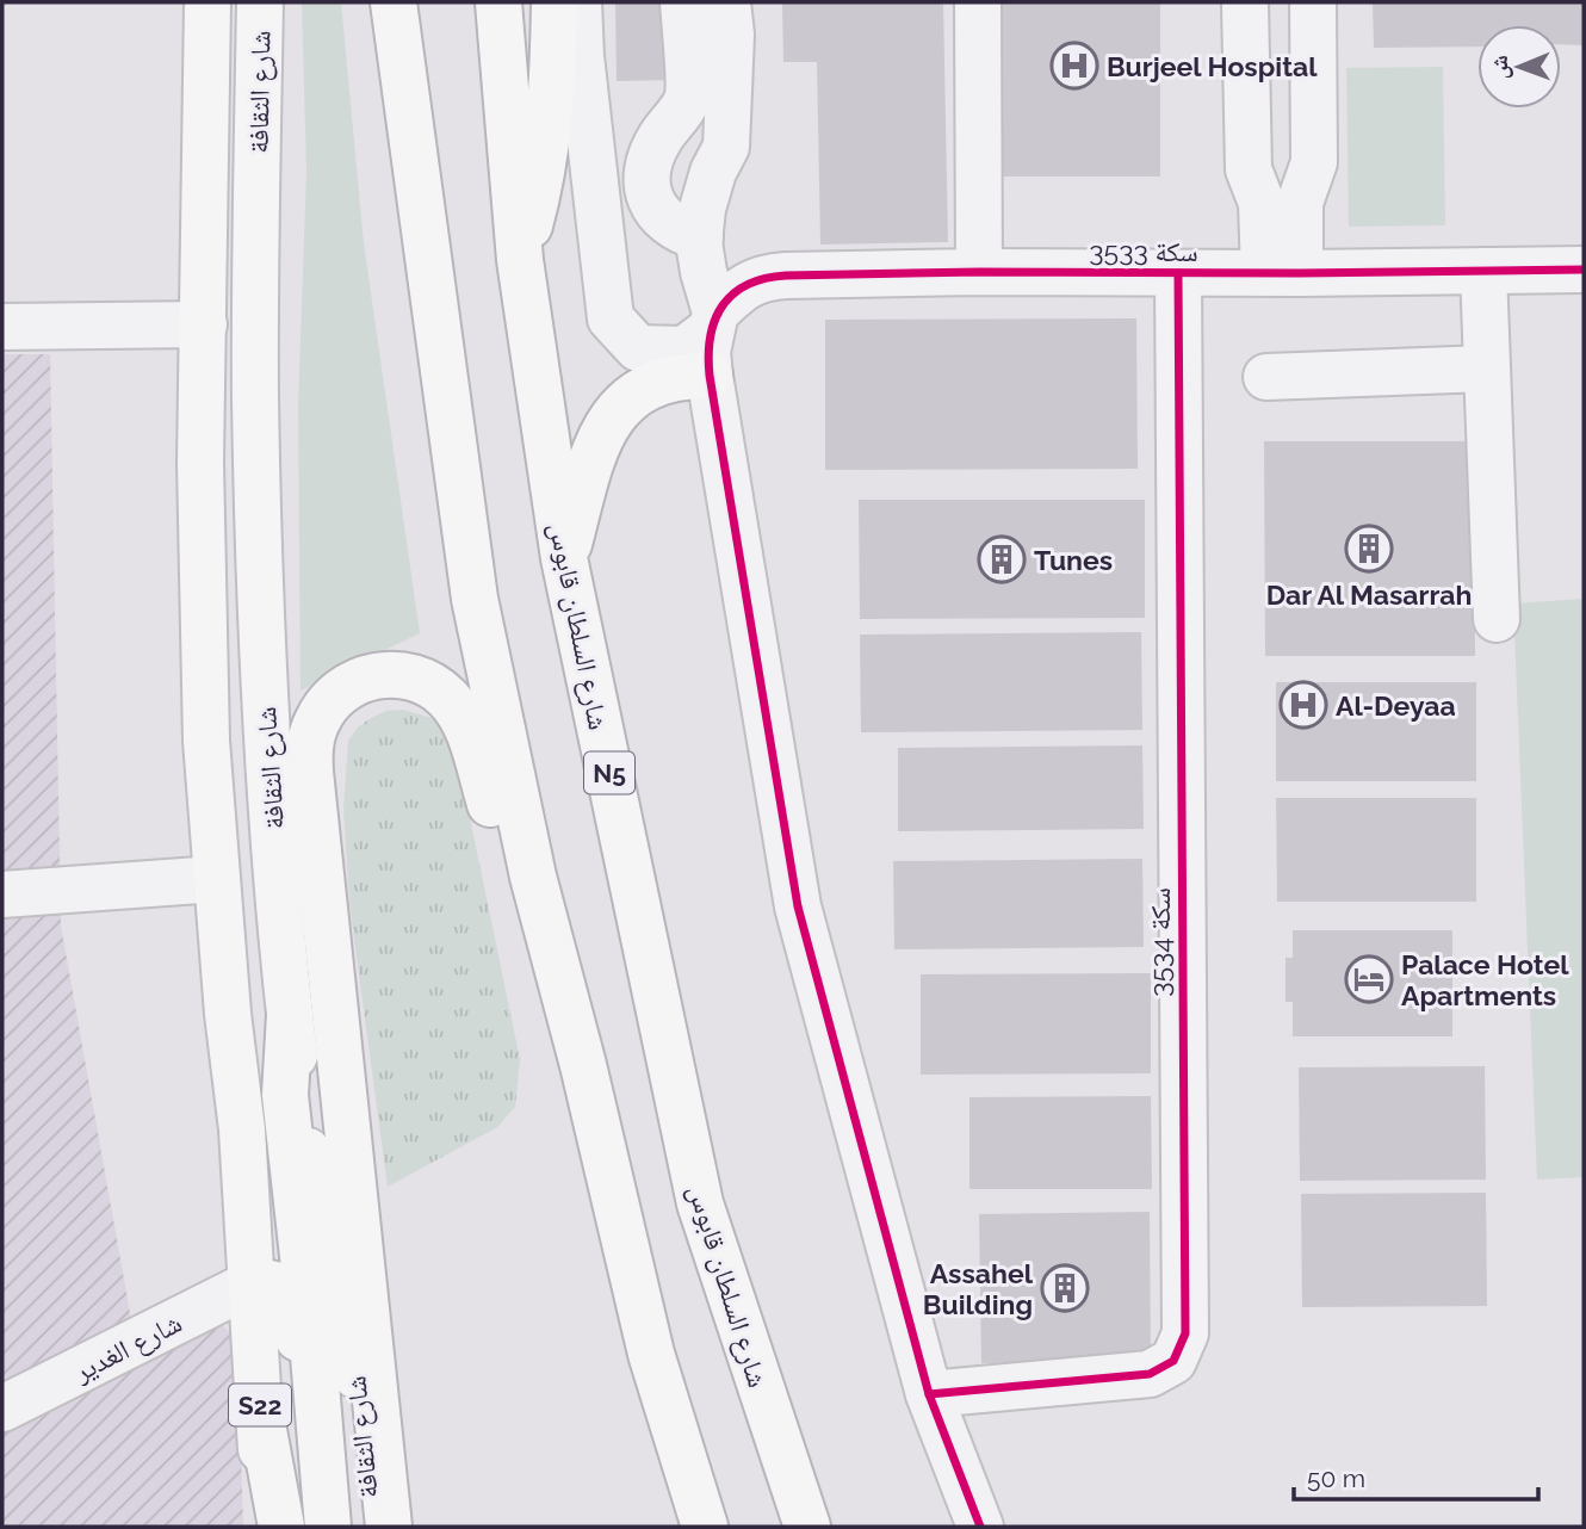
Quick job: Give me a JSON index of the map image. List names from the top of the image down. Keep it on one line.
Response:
{"streets":{"main road":["شارع الثقافة","شارع السلطان قابوس","N5","S22"],"street":["سكة 3533","سكة 3534","شارع الغدير"]},"crossings":[["شارع الثقافة","شارع الغدير"],["شارع الثقافة","S22"],["سكة 3533","سكة 3534"],["شارع الغدير","S22"]],"places":{"hospital":["Burjeel Hospital","Al-Deyaa"],"building":["Dar Al Masarrah","Tunes","Assahel Building"],"hotel":["Palace Hotel Apartments"]},"scale_bar":"50 m","north":"left"}
